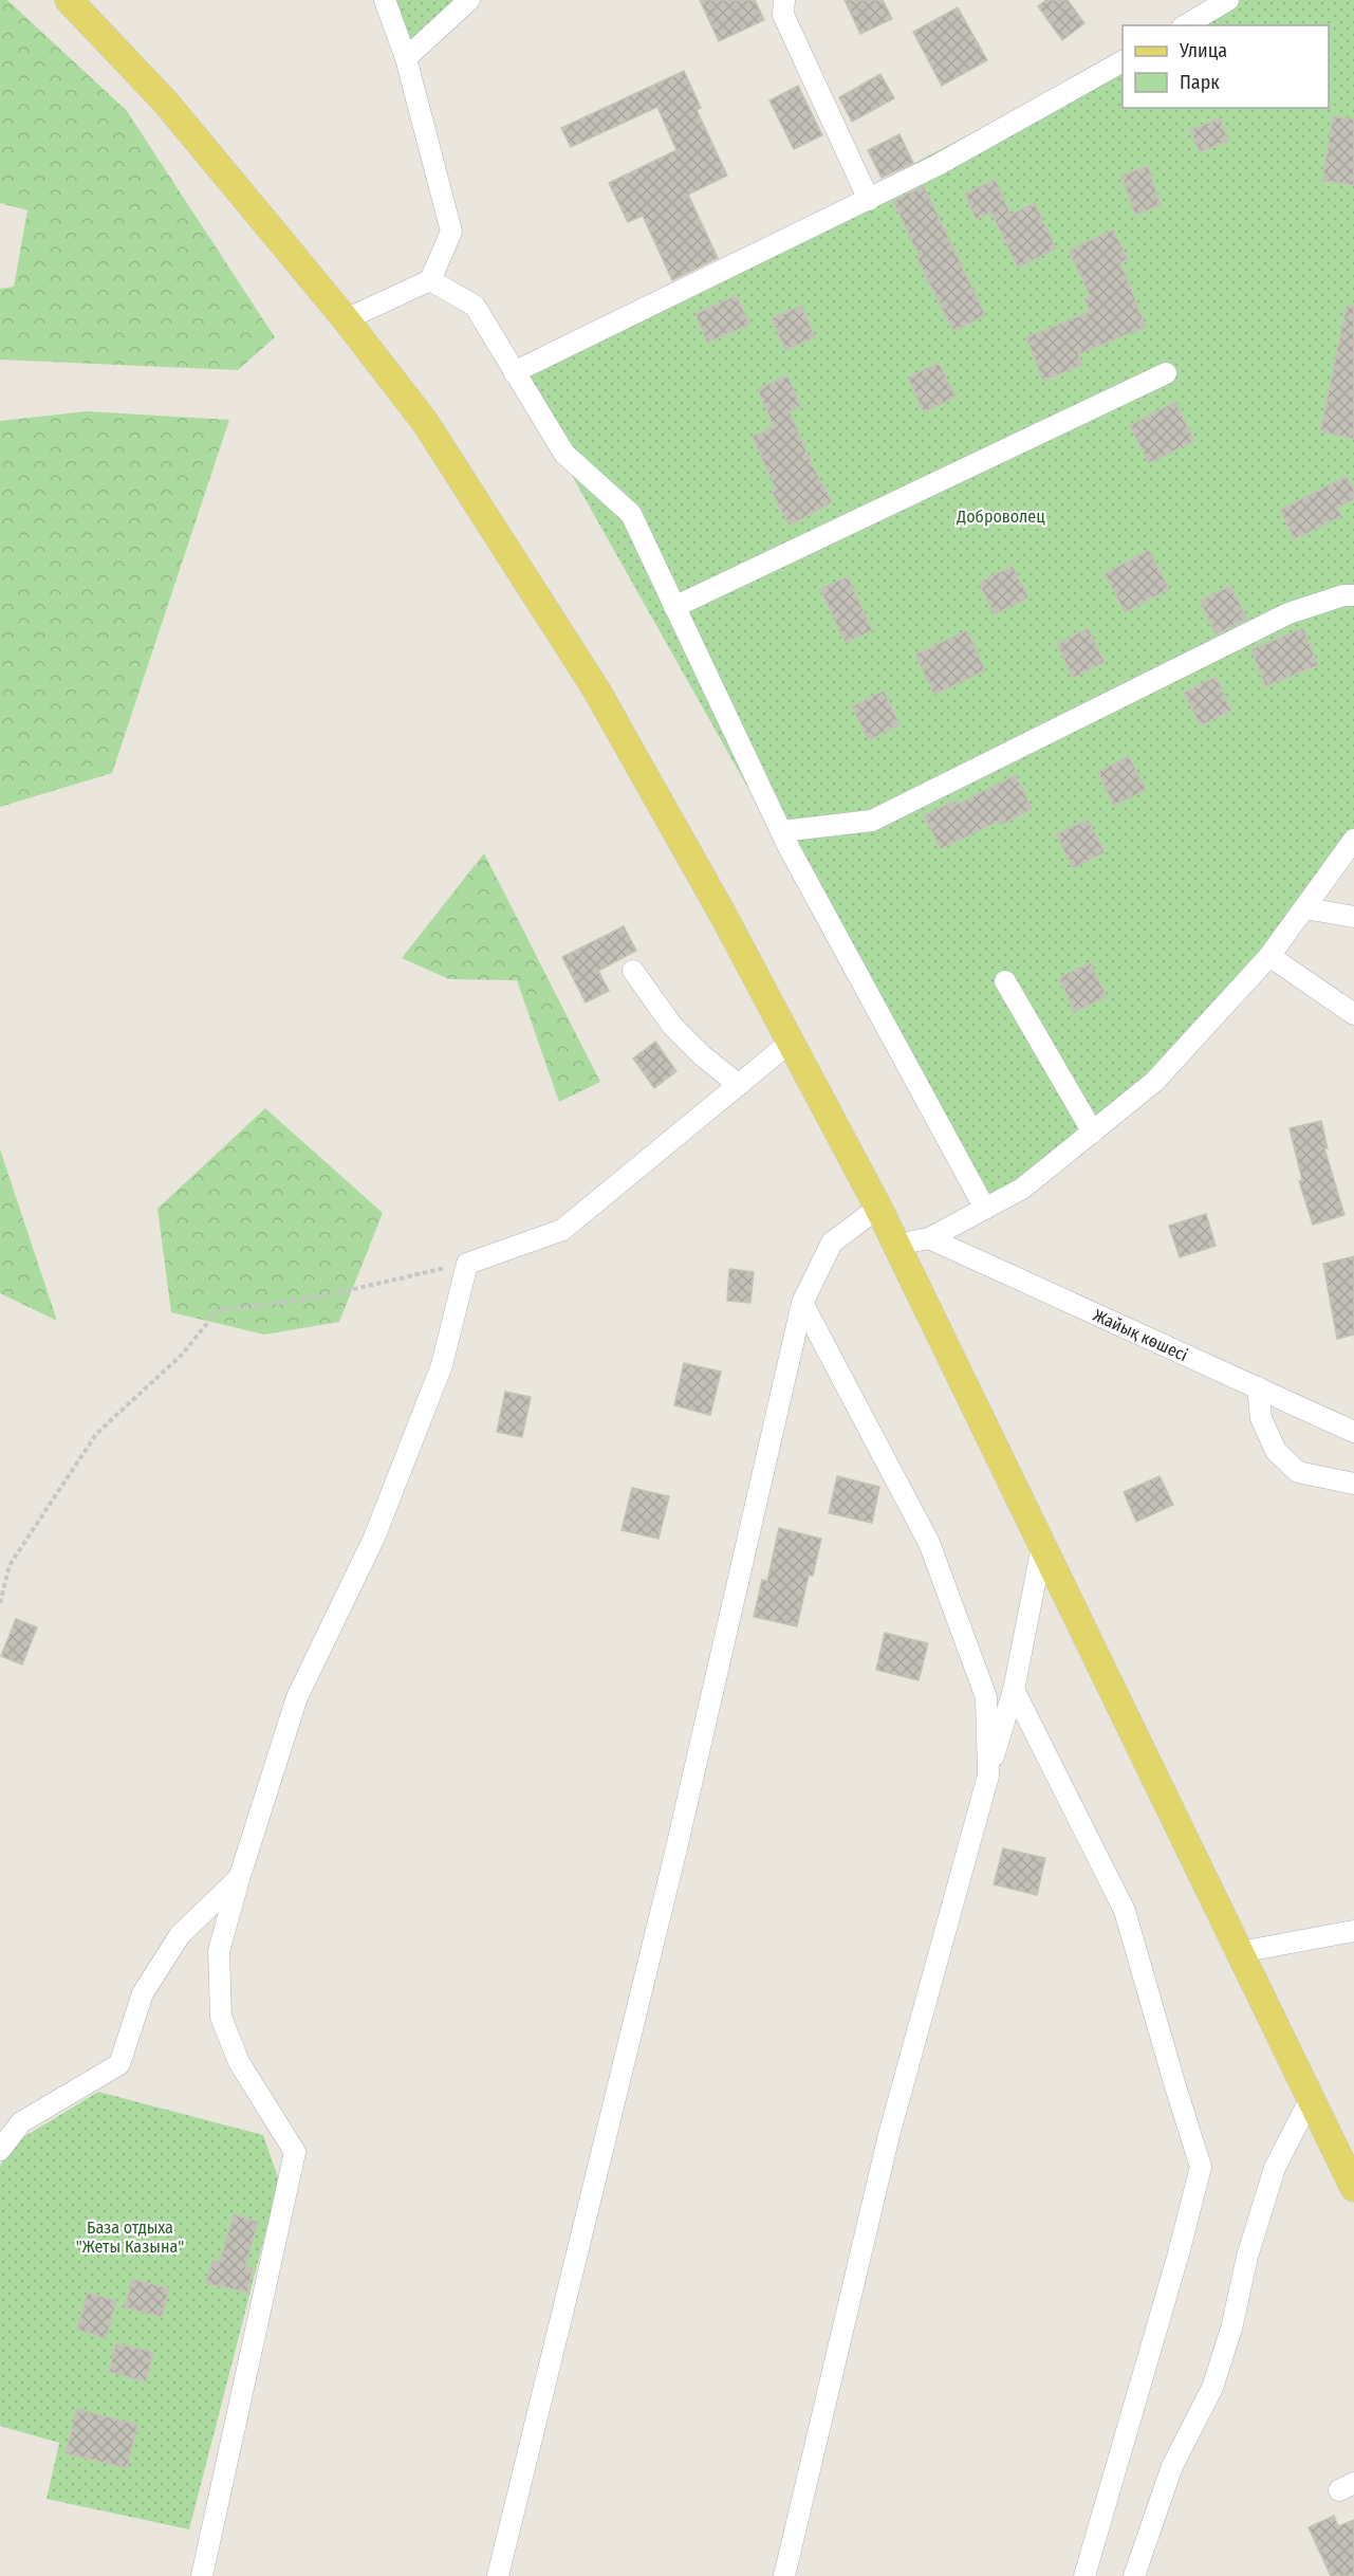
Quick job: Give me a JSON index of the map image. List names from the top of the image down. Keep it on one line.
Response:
{"streets":{"street":["Жайық көшесі"]},"parks":["Доброволец","База отдыха \"Жеты Казына\""],"legend":["Улица","Парк"]}
